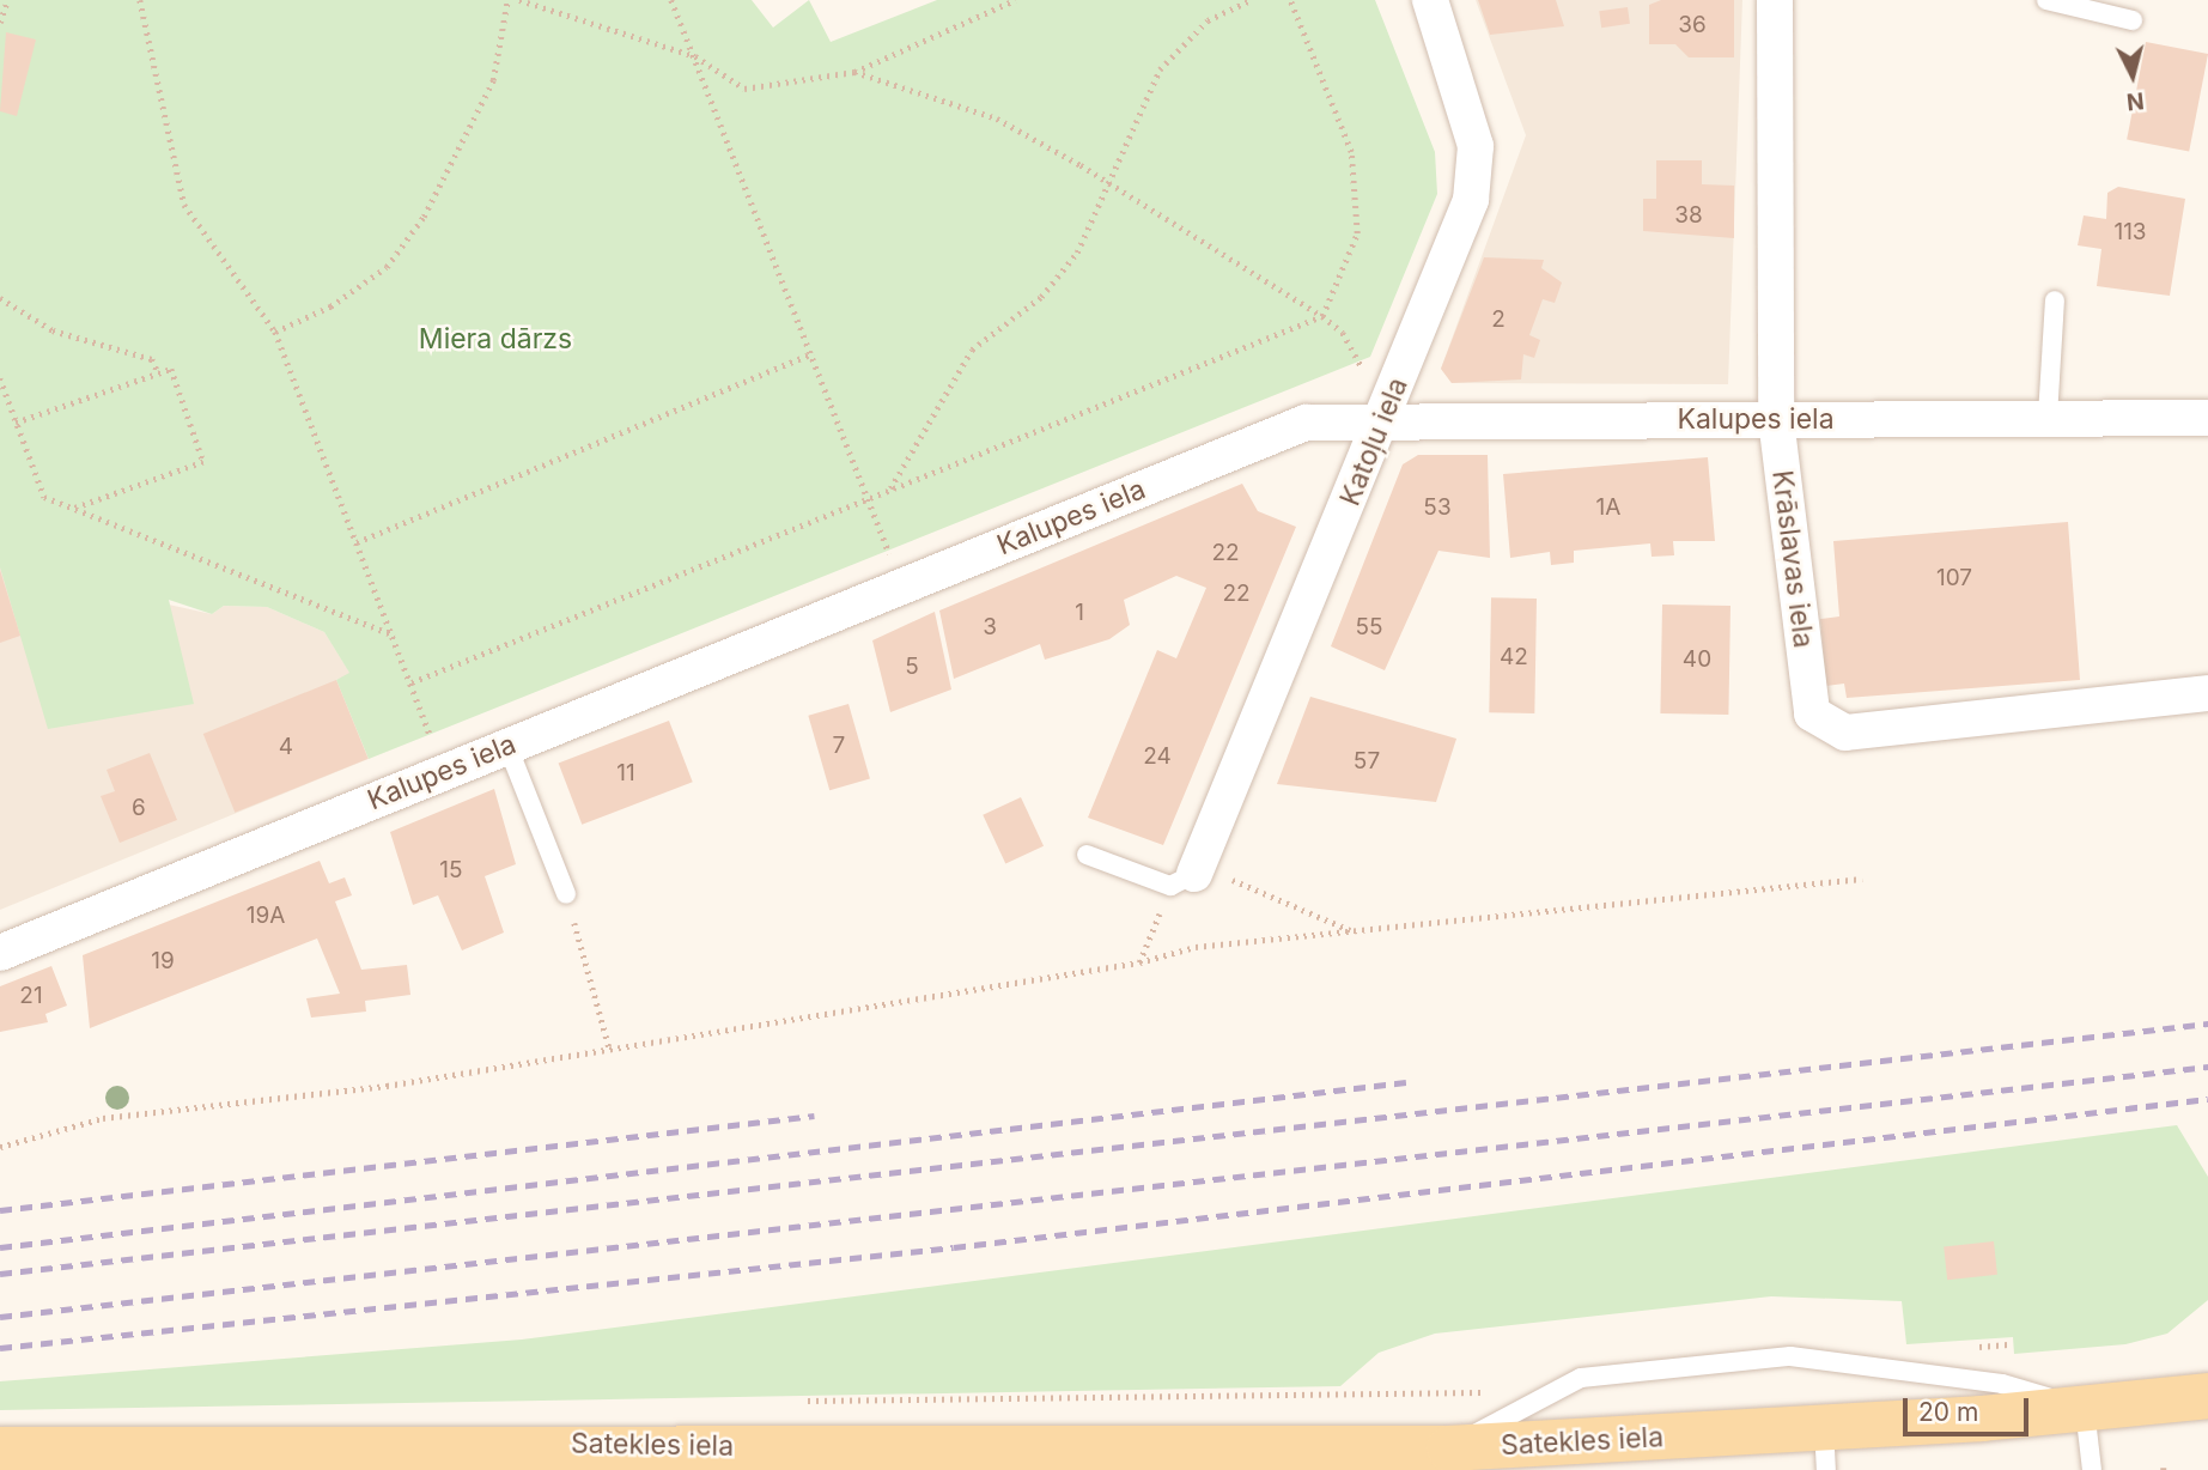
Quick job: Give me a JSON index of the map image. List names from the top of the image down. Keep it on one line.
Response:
{"streets":{"main road":["Satekles iela"],"street":["Kalupes iela","Katoļu iela","Krāslavas iela"]},"crossings":[["Kalupes iela","Katoļu iela"],["Kalupes iela","Krāslavas iela"]],"parks":["Miera dārzs"],"house_numbers":["36","38","113","2","53","1A","22","107","22","1","3","55","42","40","5","7","4","24","57","11","6","15","19A","19","21"],"scale_bar":"20 m","north":"bottom"}
